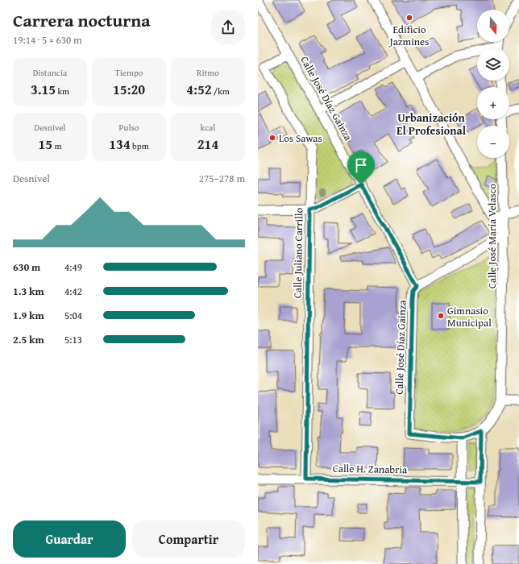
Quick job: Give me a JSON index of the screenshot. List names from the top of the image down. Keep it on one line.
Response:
{"streets":{"street":["Calle José Díaz Gainza","Calle José María Velasco","Calle Juliano Carrillo","Calle H. Zanabria"]},"crossings":[["Calle José Díaz Gainza","Calle José María Velasco"],["Calle José Díaz Gainza","Calle Juliano Carrillo"],["Calle Juliano Carrillo","Calle H. Zanabria"]],"districts":["Urbanización El Profesional"],"places":["Edificio Jazmines","Los Sawas","Gimnasio Municipal"],"north":"bottom","page":{"heading":["Carrera nocturna","19:14 · 5 × 630 m"],"map_buttons":["+","−"],"stats":[["Distancia","3.15 km"],["Tiempo","15:20"],["Ritmo","4:52 /km"],["Desnivel","15 m"],["Pulso","134 bpm"],["kcal","214"]],"chart":["Desnivel","275–278 m"],"list":[{"name":"630 m","note":"4:49"},{"name":"1.3 km","note":"4:42"},{"name":"1.9 km","note":"5:04"},{"name":"2.5 km","note":"5:13"}],"buttons":["Guardar","Compartir"]}}
